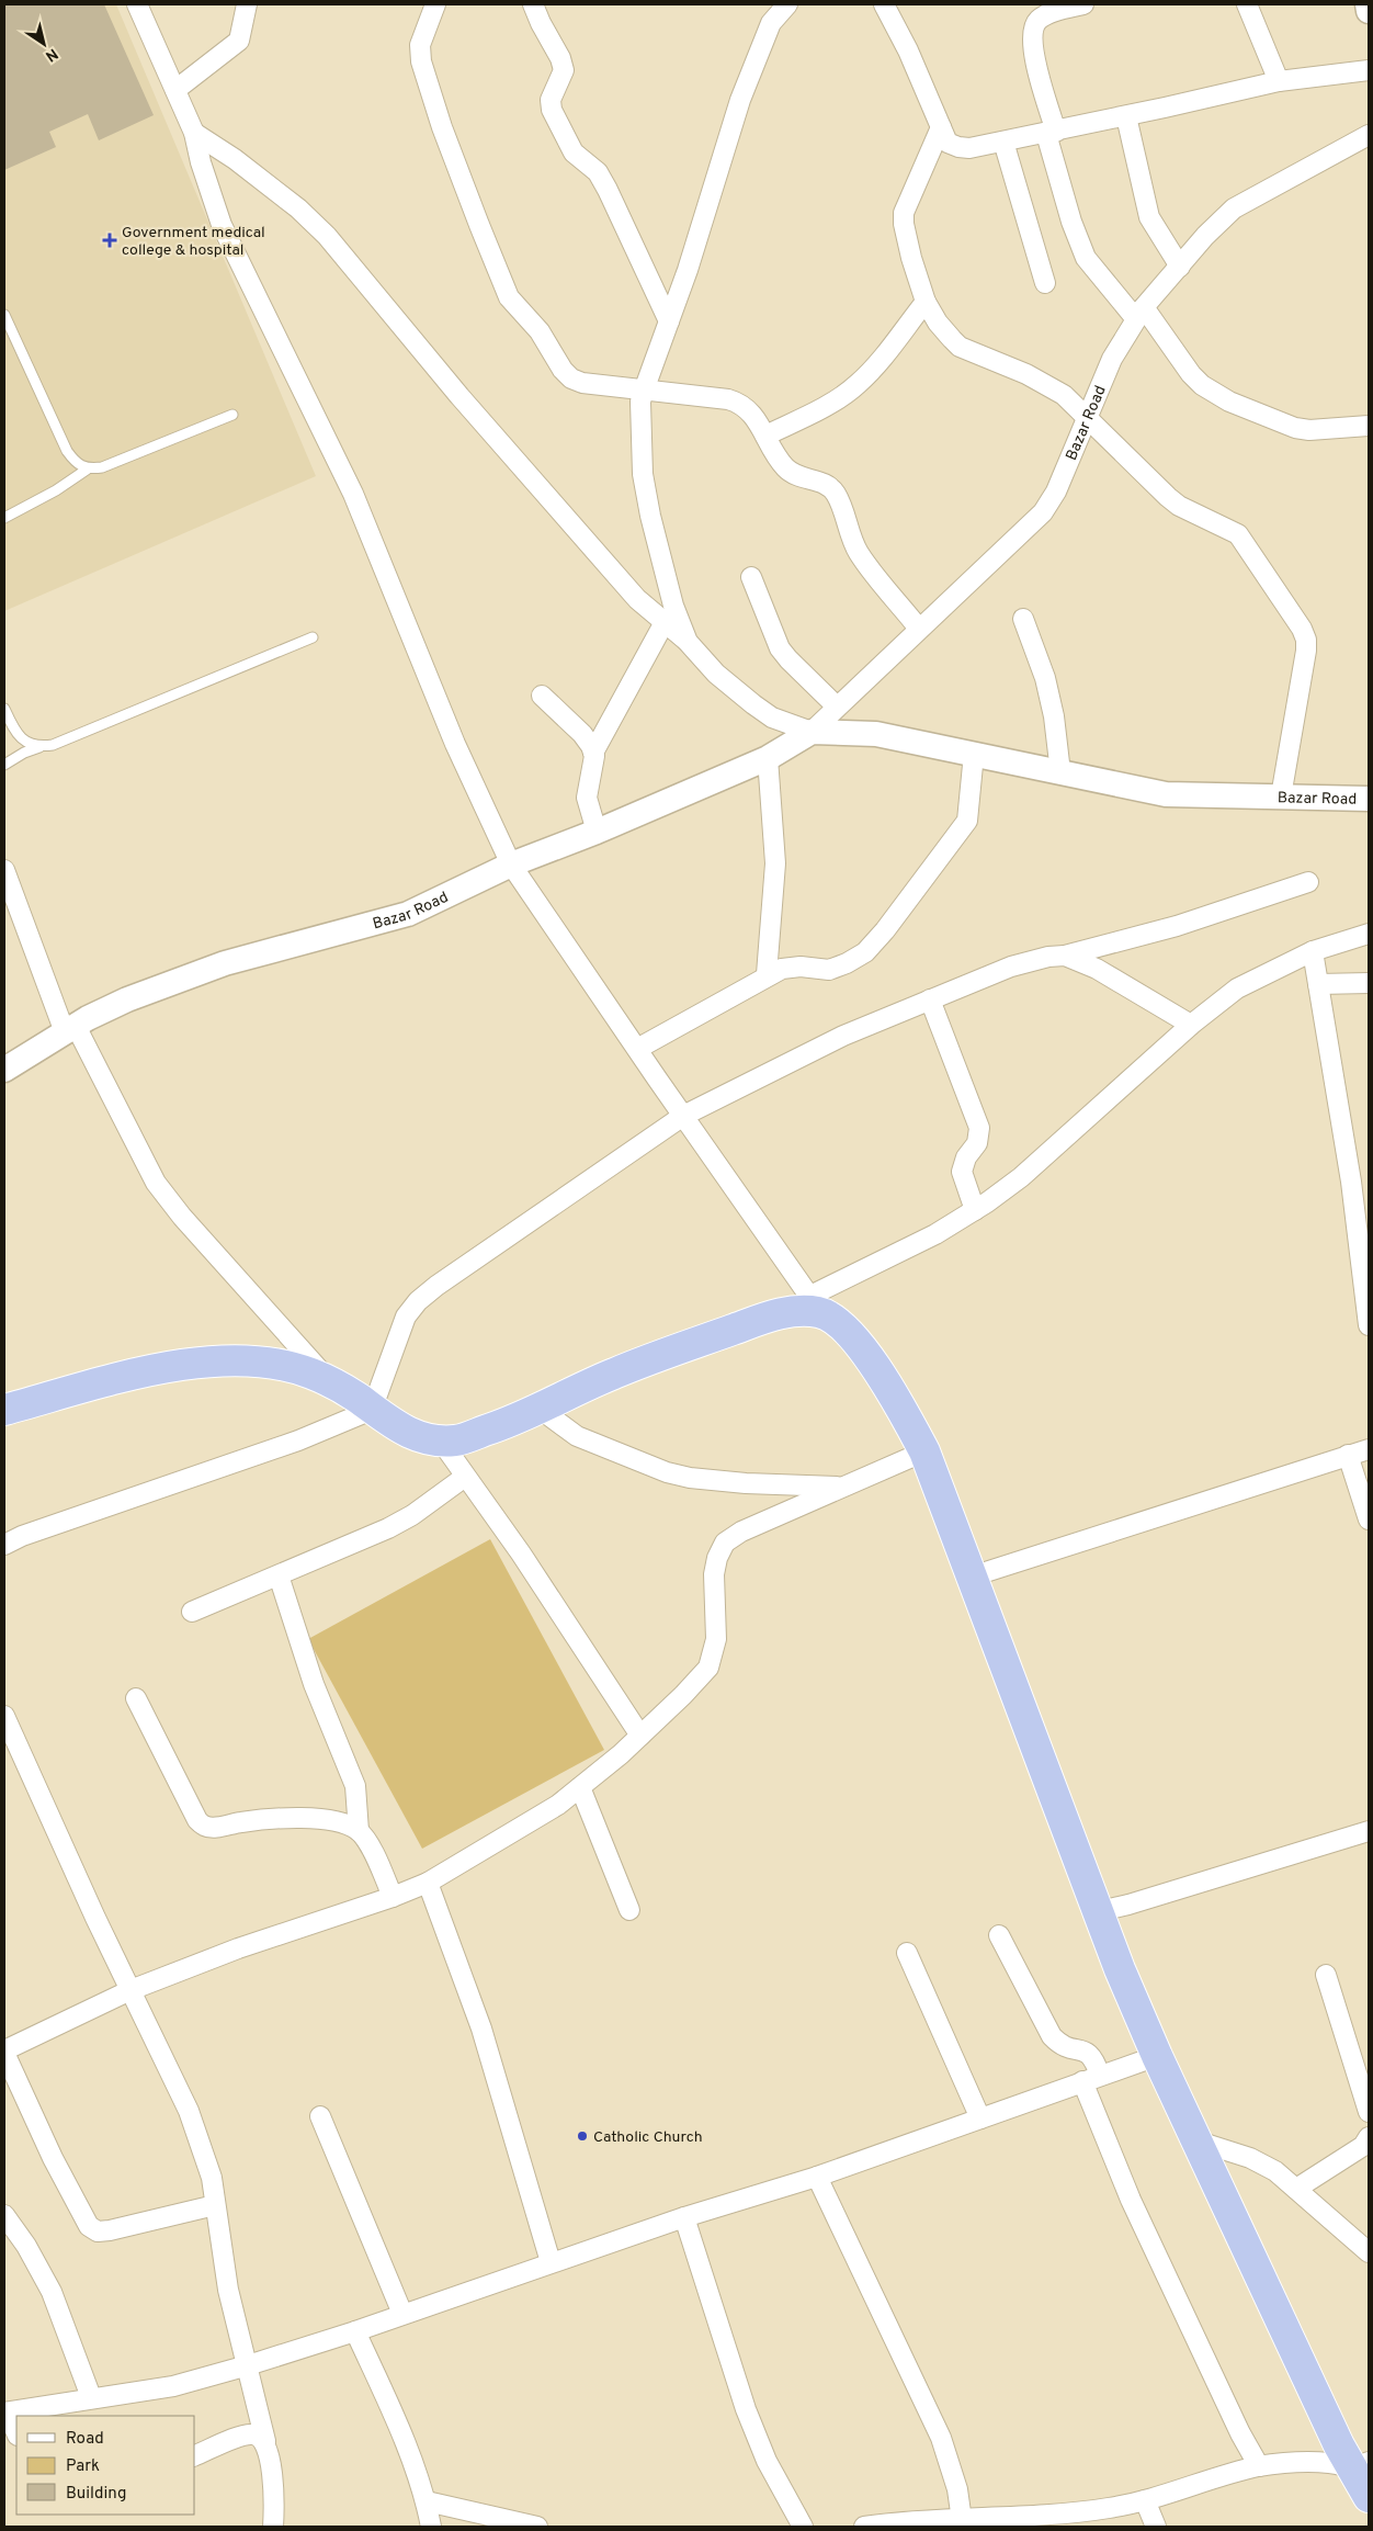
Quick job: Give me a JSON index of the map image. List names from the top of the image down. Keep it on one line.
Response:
{"streets":{"street":["Bazar Road"]},"places":{"health":["Government medical college & hospital"],"other":["Catholic Church"]},"legend":["Road","Park","Building"],"north":"bottom right"}
